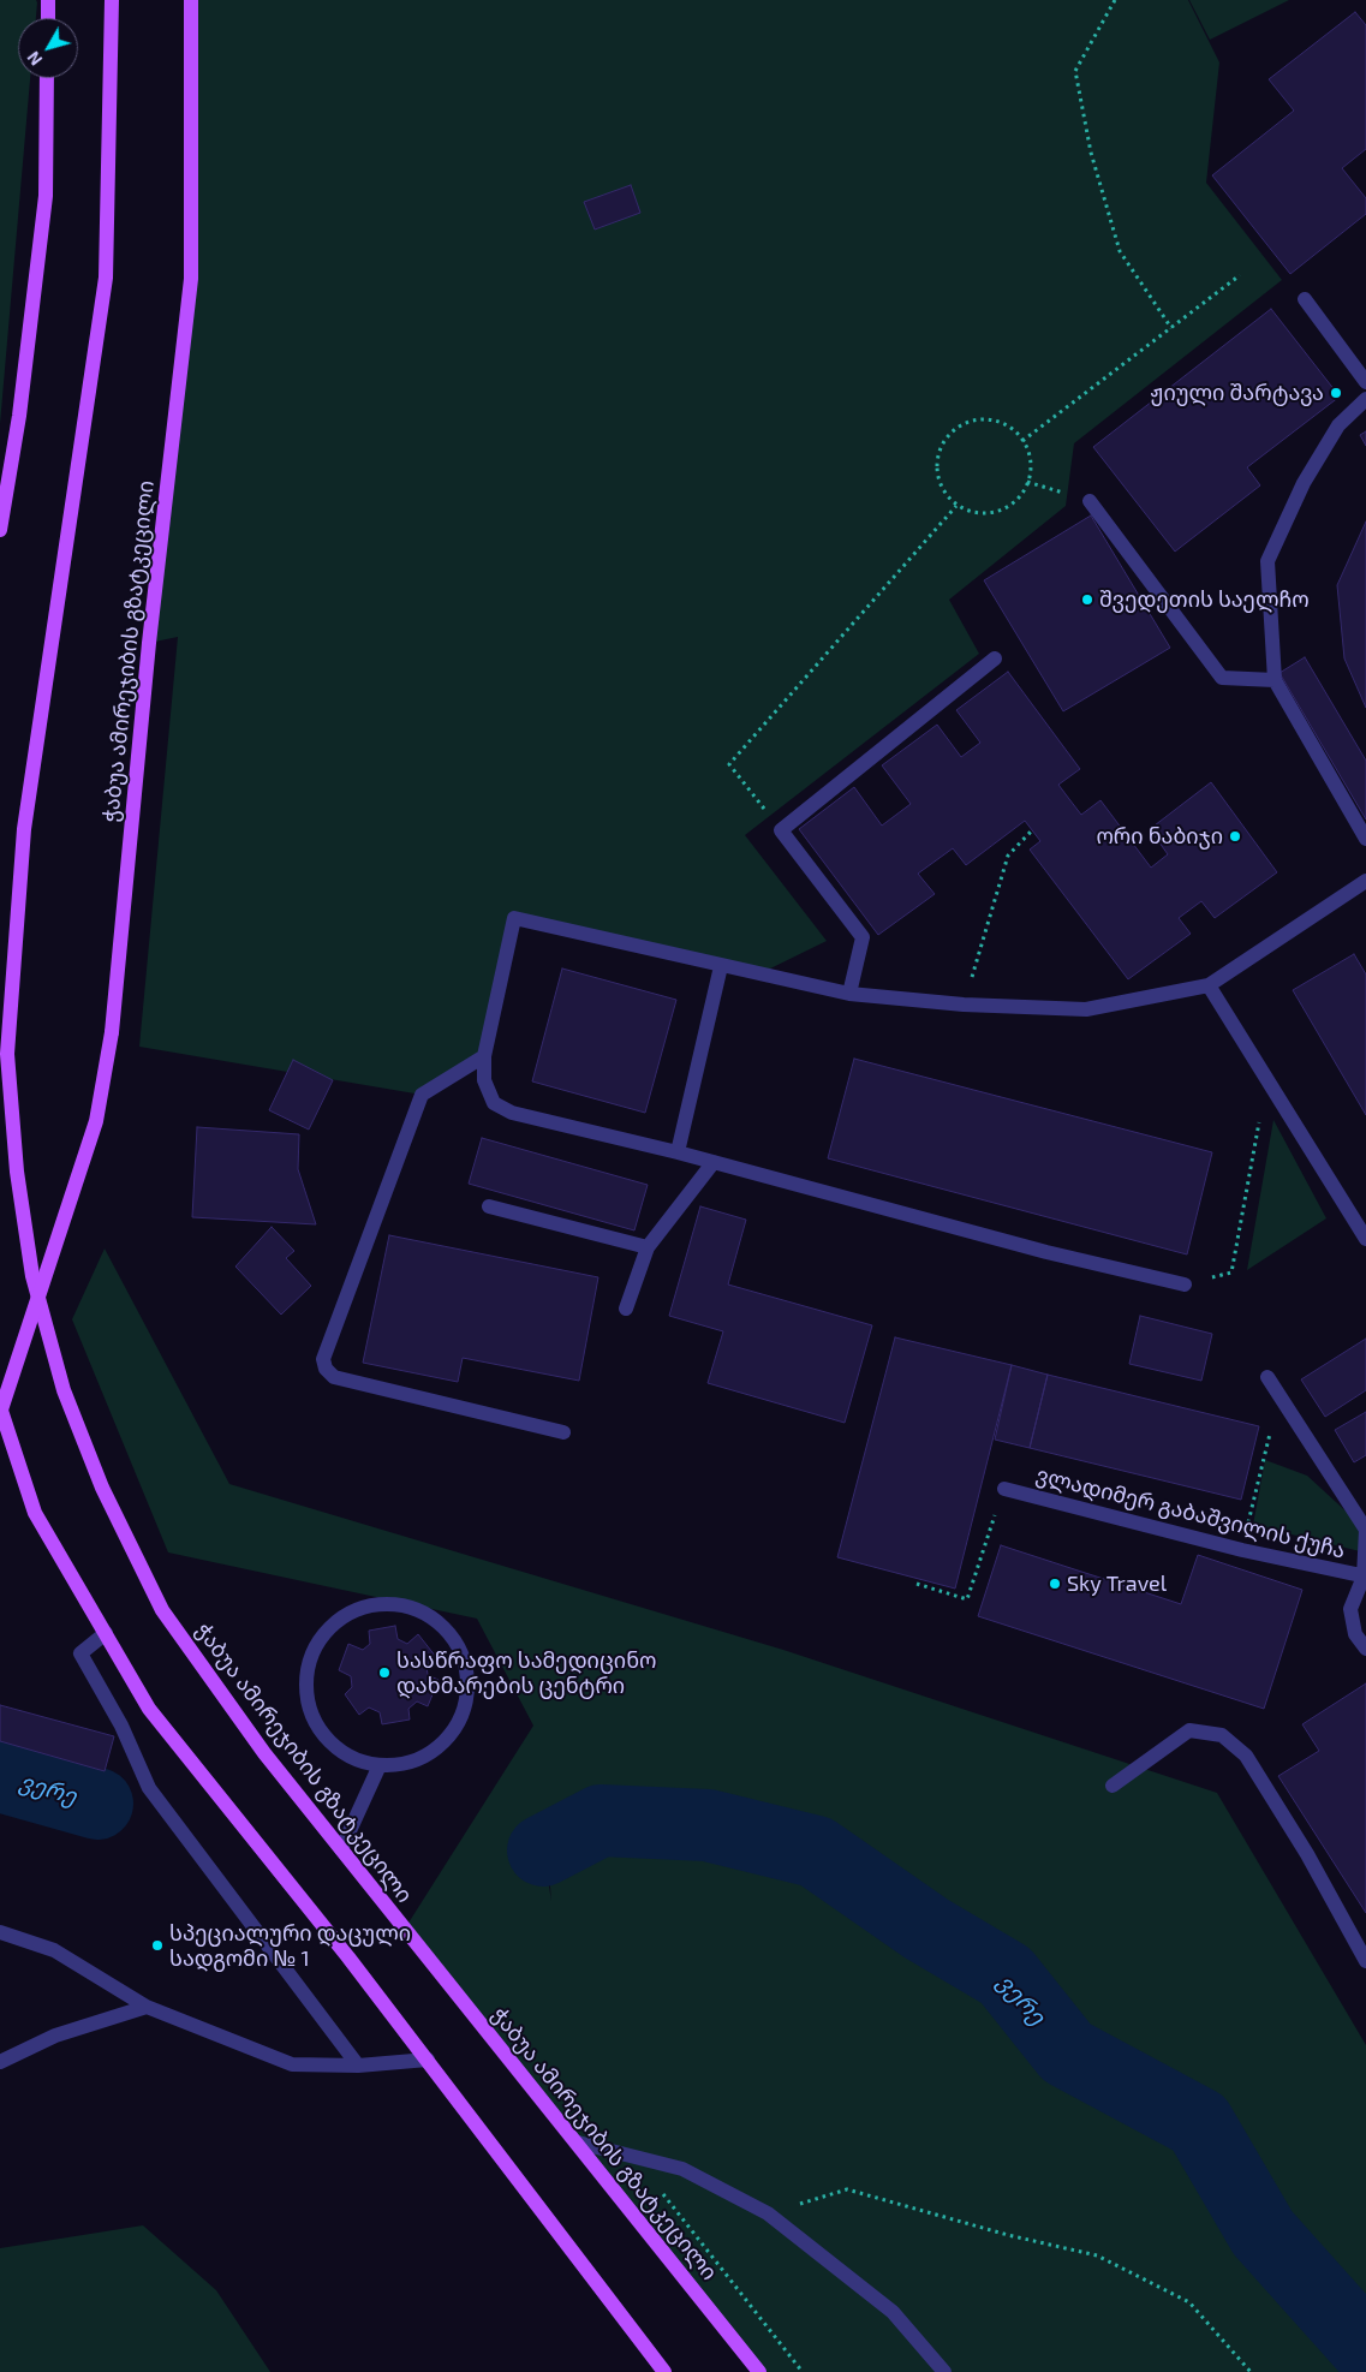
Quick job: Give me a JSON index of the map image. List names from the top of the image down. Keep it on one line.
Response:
{"streets":{"main road":["ჭაბუა ამირეჯიბის გზატკეცილი"],"street":["ვლადიმერ გაბაშვილის ქუჩა"]},"water":["ვერე"],"places":["ჟიული შარტავა","შვედეთის საელჩო","ორი ნაბიჯი","Sky Travel","სასწრაფო სამედიცინო დახმარების ცენტრი","სპეციალური დაცული სადგომი № 1"],"north":"bottom left"}
